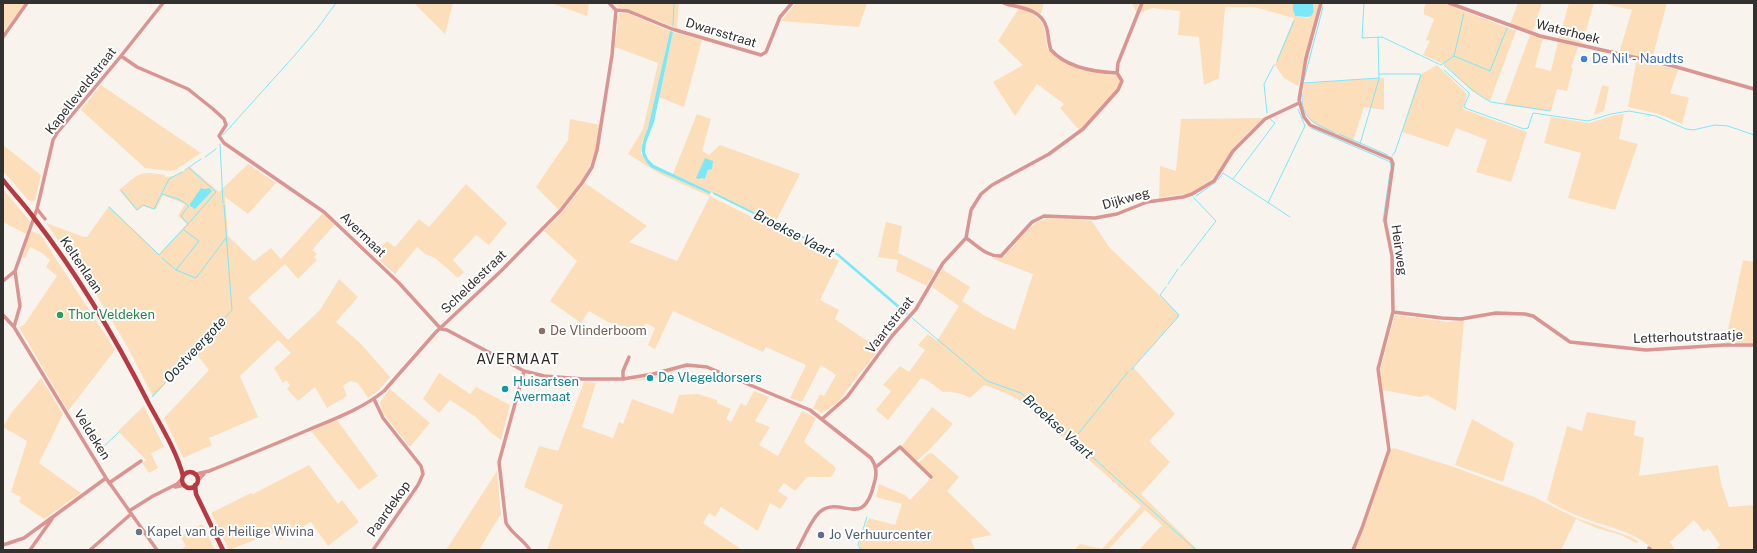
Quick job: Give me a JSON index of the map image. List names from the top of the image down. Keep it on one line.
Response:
{"streets":{"main road":["Keltenlaan"],"street":["Waterhoek","Dwarsstraat","Kapelleveldstraat","Dijkweg","Avermaat","Heirweg","Scheldestraat","Vaartstraat","Letterhoutstraatje","Veldeken","Paardekop"]},"crossings":[["Dwarsstraat","Scheldestraat"],["Kapelleveldstraat","Avermaat"],["Kapelleveldstraat","Keltenlaan"],["Dijkweg","Heirweg"],["Dijkweg","Vaartstraat"],["Avermaat","Scheldestraat"],["Avermaat","Vaartstraat"],["Heirweg","Letterhoutstraatje"],["Keltenlaan","Scheldestraat"],["Scheldestraat","Paardekop"]],"districts":["AVERMAAT"],"water":["Broekse Vaart","Oostveergote"],"places":["De Nil - Naudts","Thor Veldeken","De Vlinderboom","De Vlegeldorsers","Huisartsen Avermaat","Kapel van de Heilige Wivina","Jo Verhuurcenter"]}
